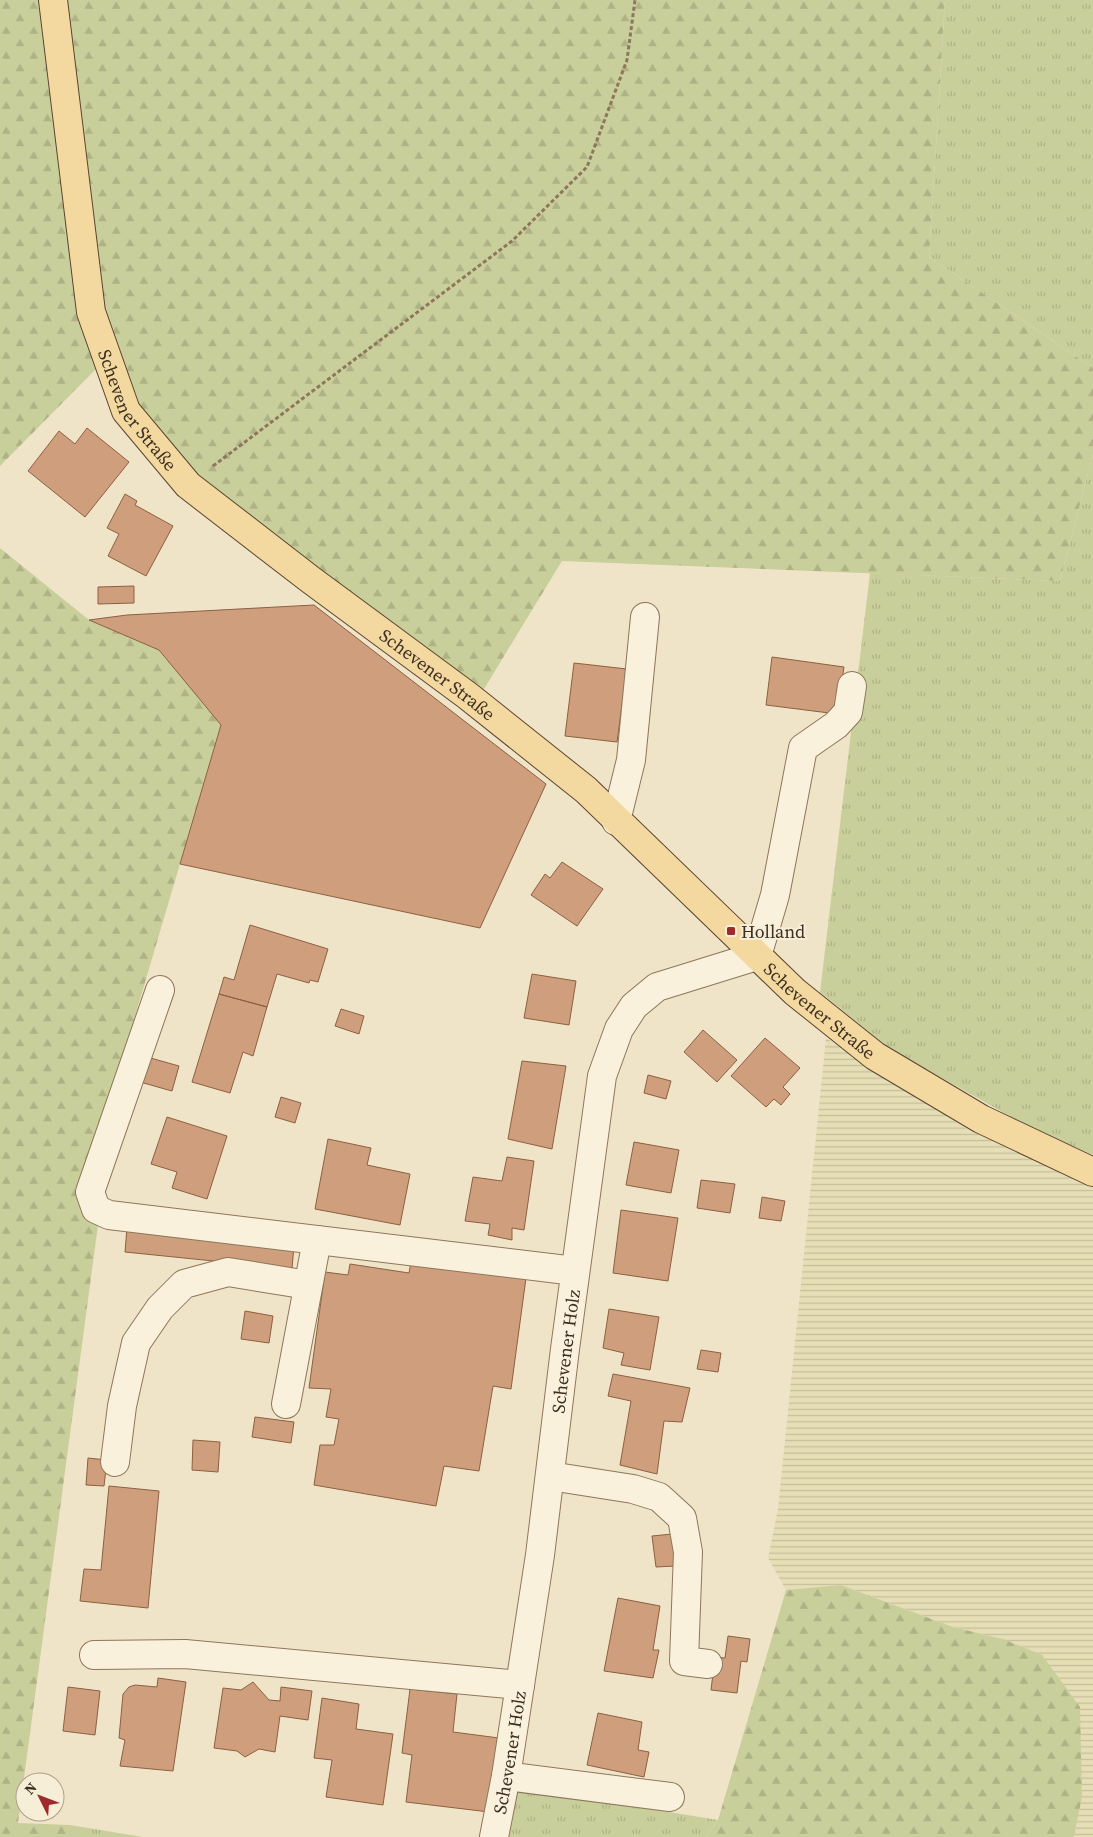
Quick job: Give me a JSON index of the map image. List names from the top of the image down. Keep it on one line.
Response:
{"streets":{"main road":["Schevener Straße"],"lane":["Schevener Holz"]},"crossings":[["Schevener Straße","Schevener Holz"]],"places":{"transit":["Holland"]},"north":"top left"}
